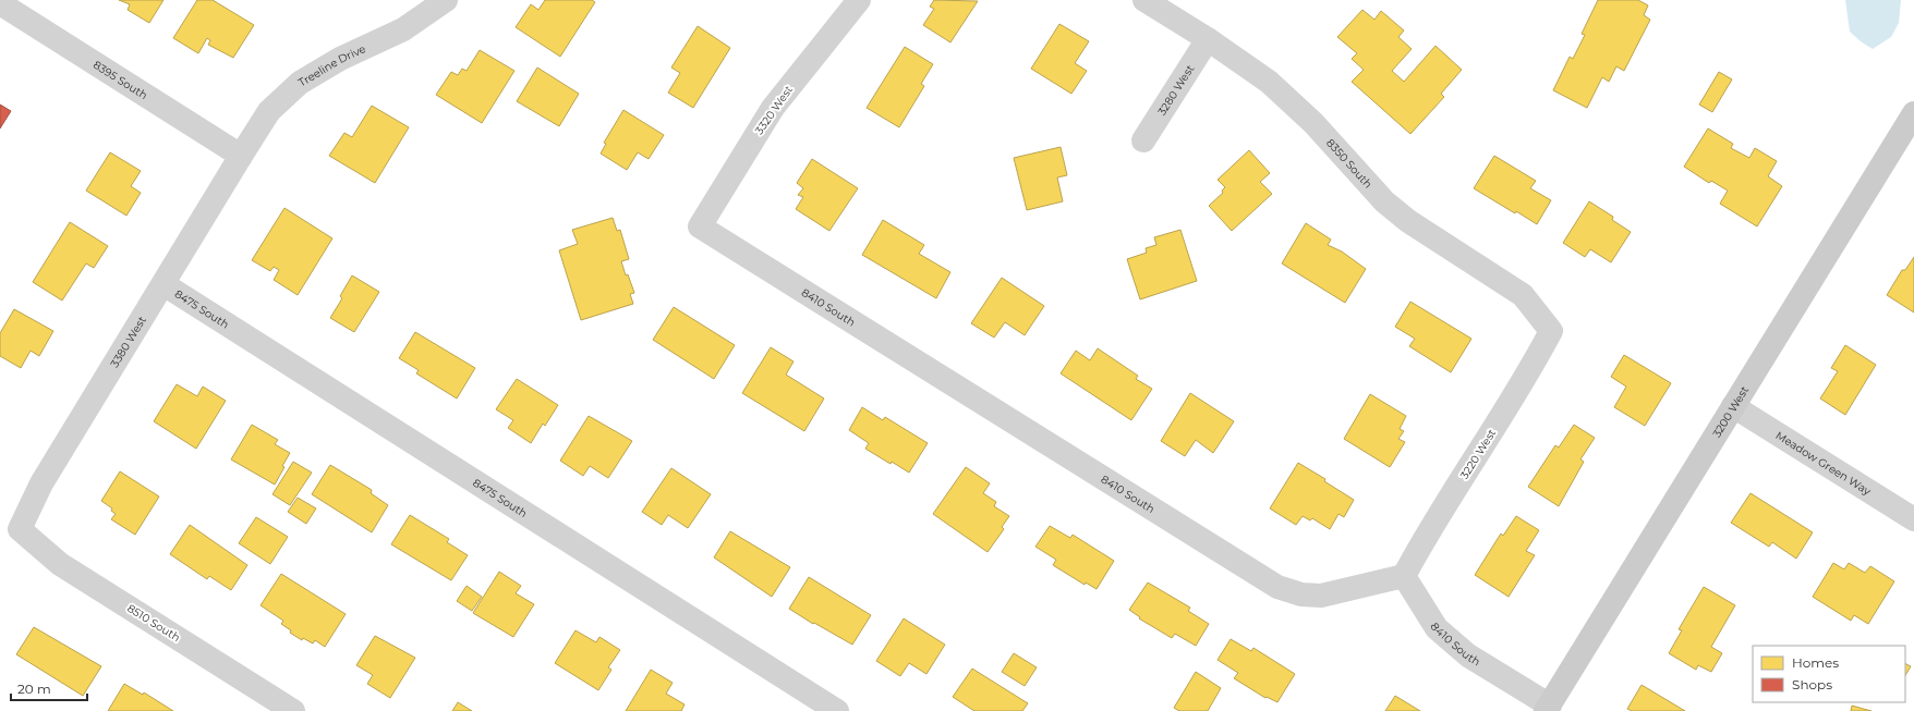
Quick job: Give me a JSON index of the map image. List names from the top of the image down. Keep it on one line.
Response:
{"streets":{"street":["Treeline Drive","8395 South","3280 West","3320 West","8350 South","8410 South","8475 South","3380 West","3200 West","3220 West","Meadow Green Way","8510 South"]},"crossings":[["Treeline Drive","8395 South"],["Treeline Drive","3380 West"],["8395 South","3380 West"],["3280 West","8350 South"],["3320 West","8410 South"],["8350 South","3220 West"],["8410 South","3200 West"],["8410 South","3220 West"],["8475 South","3380 West"],["3380 West","8510 South"],["3200 West","Meadow Green Way"]],"legend":["Homes","Shops"],"scale_bar":"20 m"}
